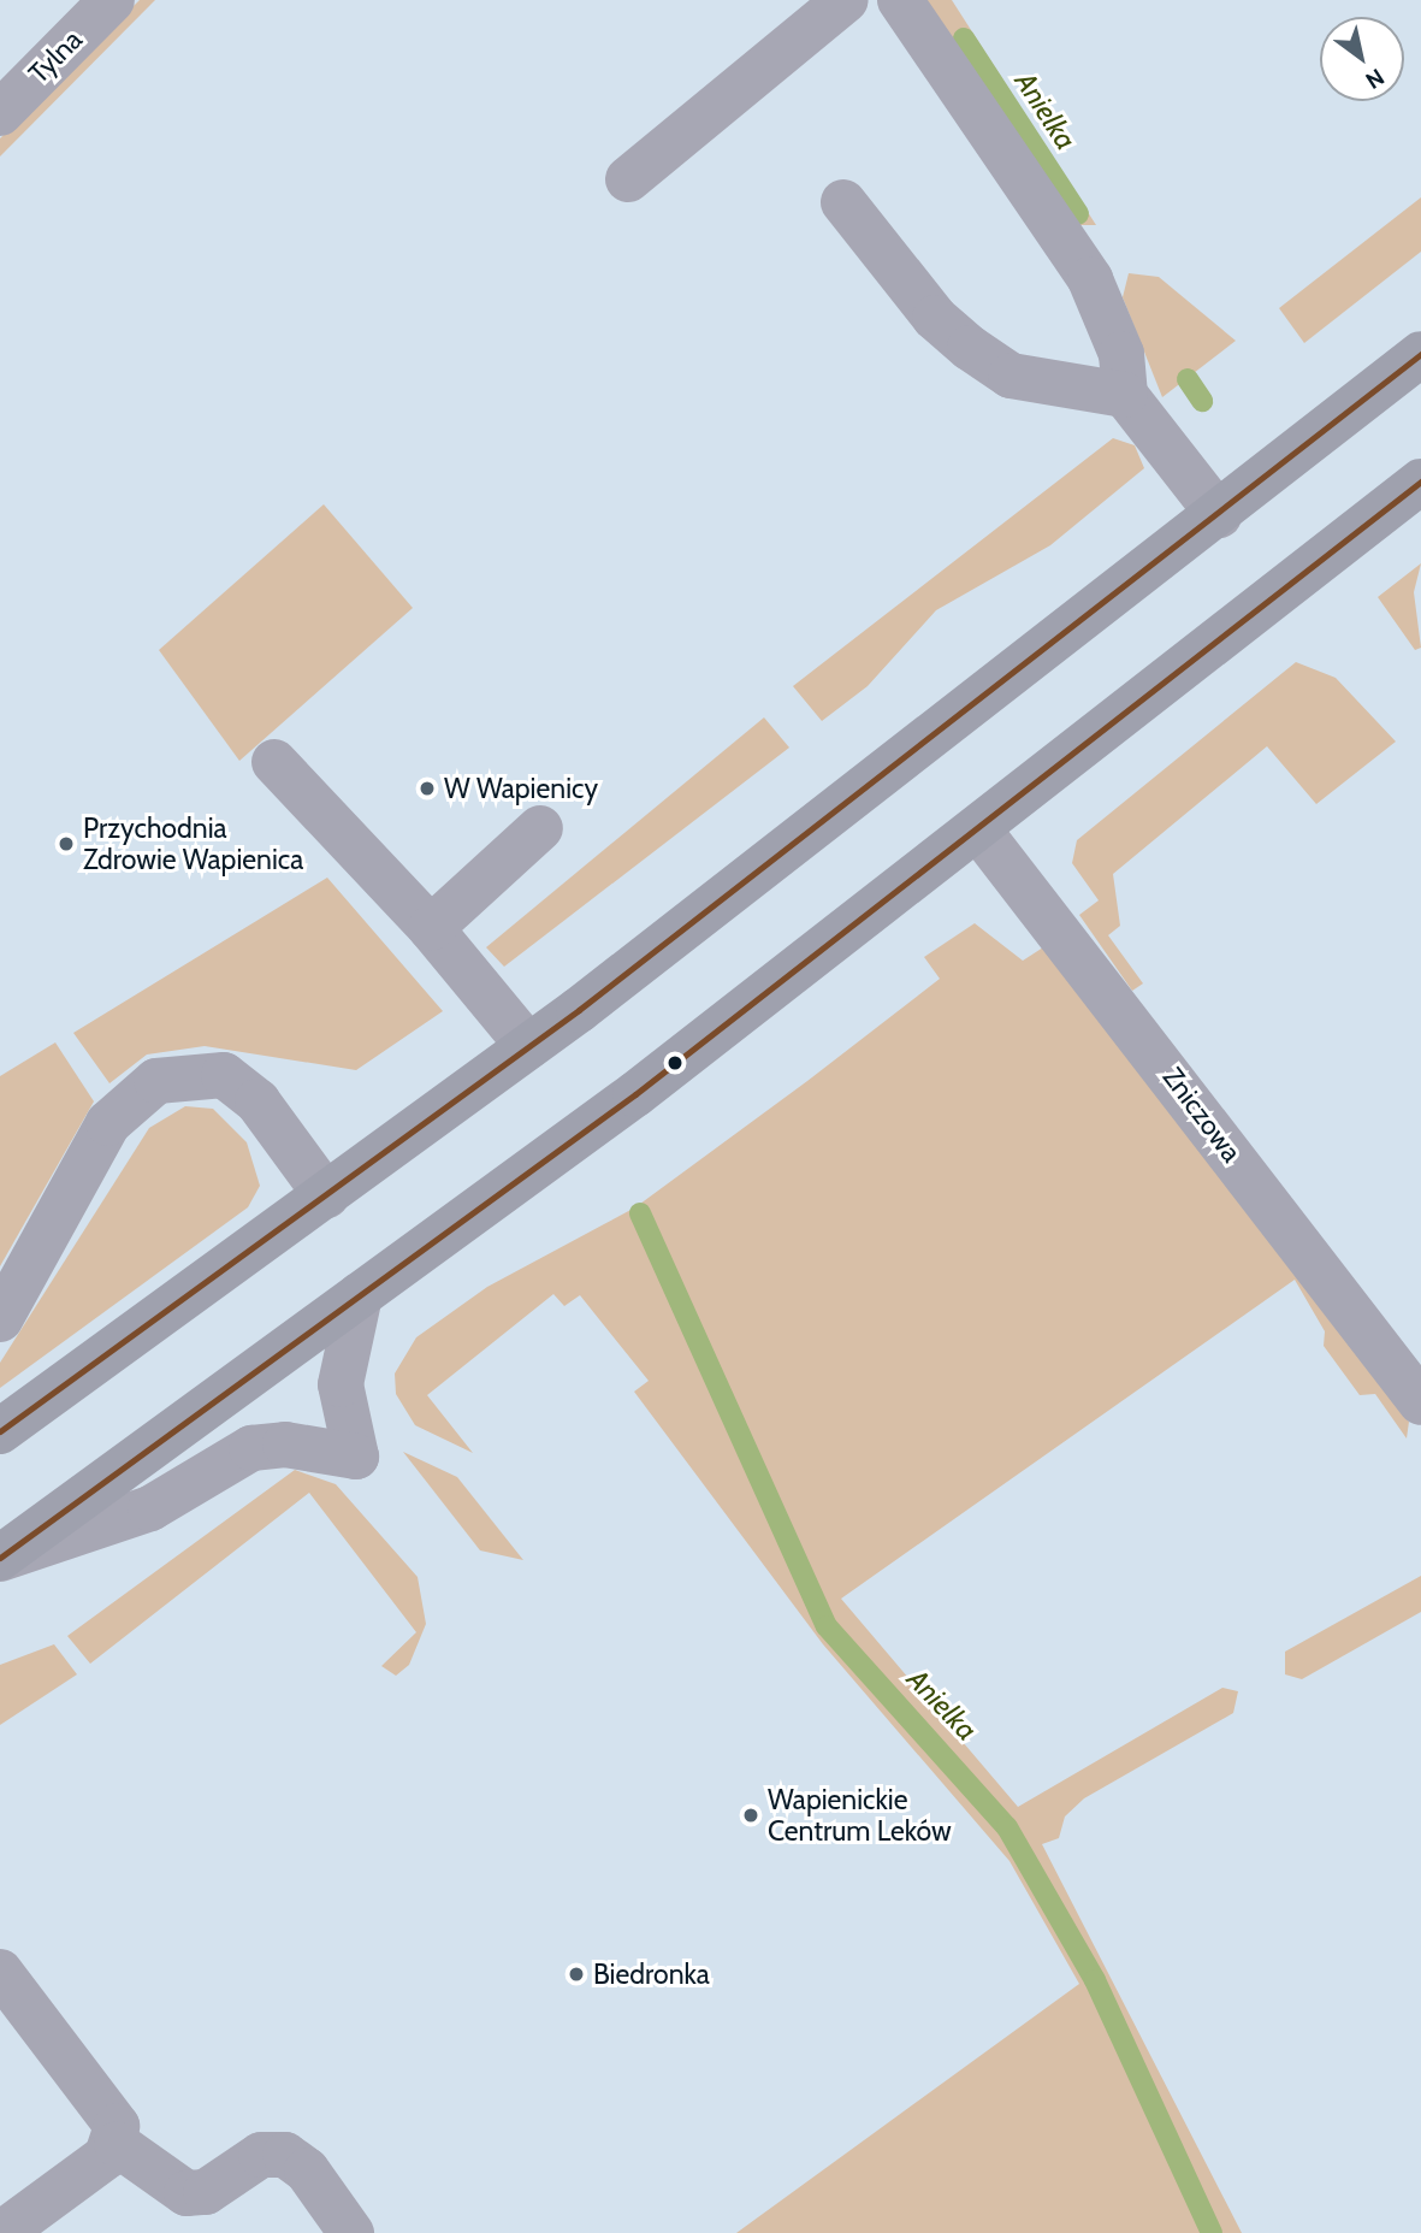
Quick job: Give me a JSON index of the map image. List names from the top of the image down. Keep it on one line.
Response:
{"streets":{"street":["Tylna","Zniczowa"]},"water":["Anielka"],"places":["W Wapienicy","Przychodnia Zdrowie Wapienica","Wapienickie Centrum Leków","Biedronka"],"north":"bottom right"}
